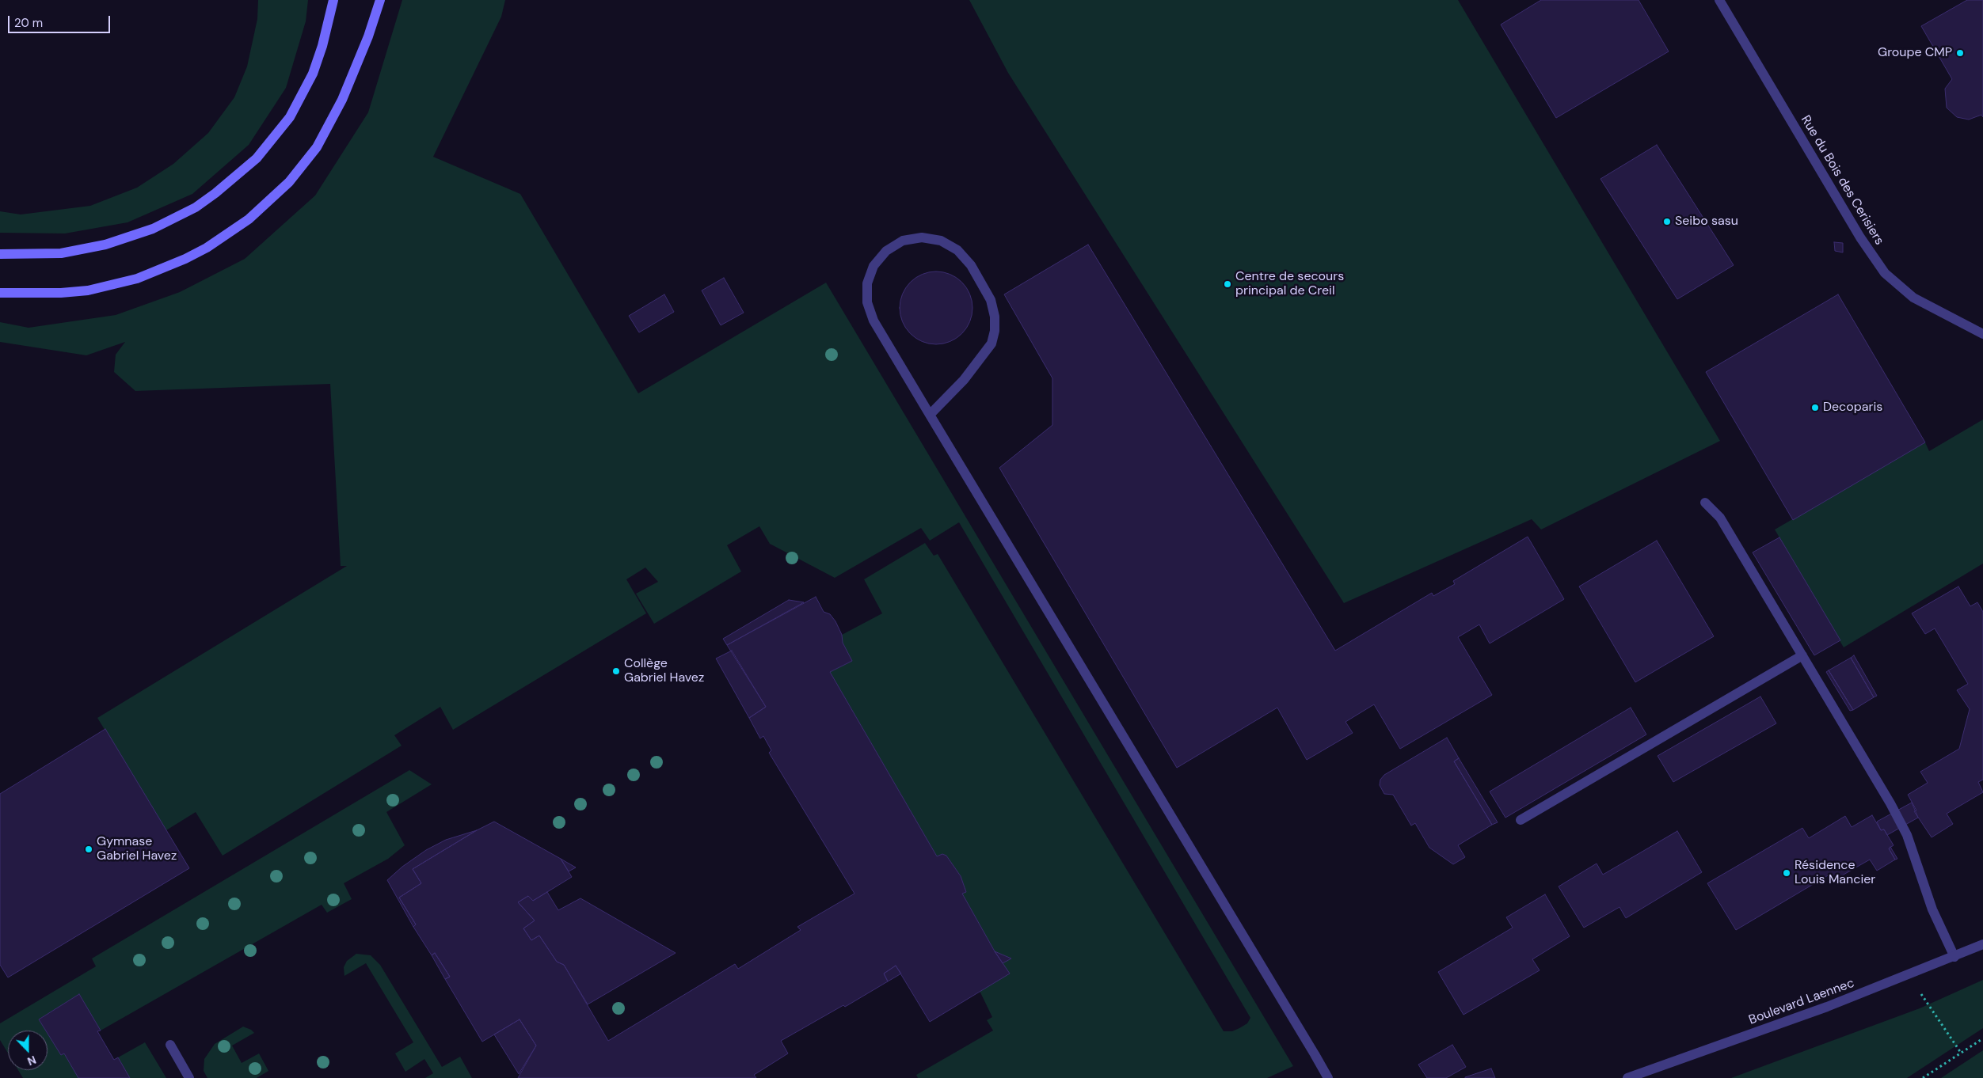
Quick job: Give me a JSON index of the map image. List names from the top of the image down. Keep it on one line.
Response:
{"streets":{"street":["Rue du Bois des Cerisiers","Boulevard Laennec"]},"places":["Groupe CMP","Seibo sasu","Centre de secours principal de Creil","Decoparis","Collège Gabriel Havez","Gymnase Gabriel Havez","Résidence Louis Mancier"],"scale_bar":"20 m","north":"bottom"}
